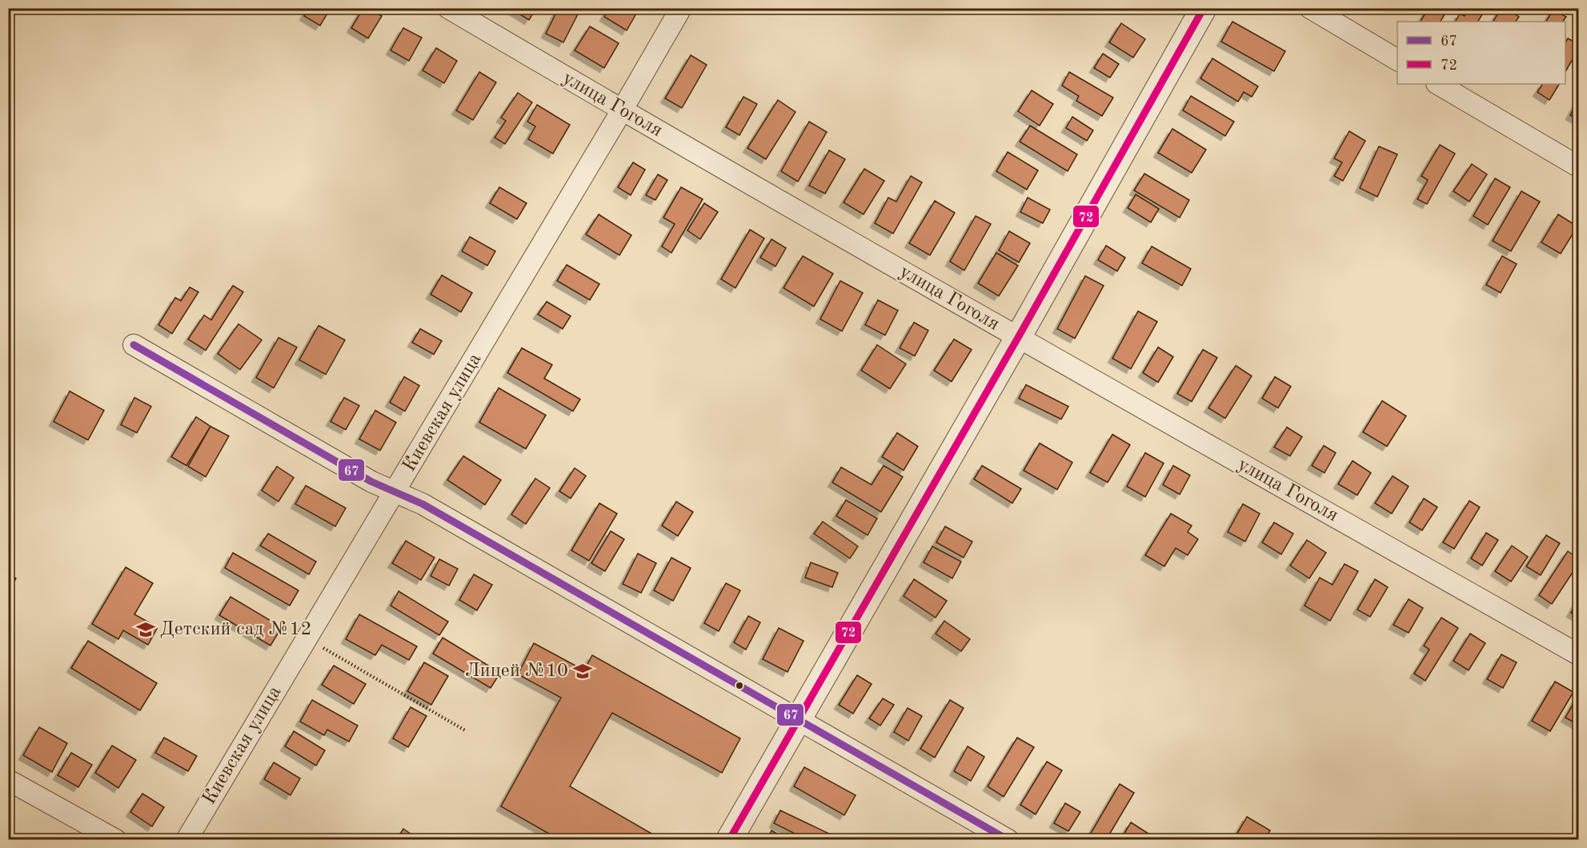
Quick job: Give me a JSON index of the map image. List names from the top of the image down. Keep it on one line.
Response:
{"streets":{"street":["улица Гоголя","Киевская улица"]},"crossings":[["улица Гоголя","Киевская улица"]],"places":{"school or university":["Детский сад №12","Лицей №10"]},"lines":["transit line 72","transit line 67"],"legend":["67","72"]}
